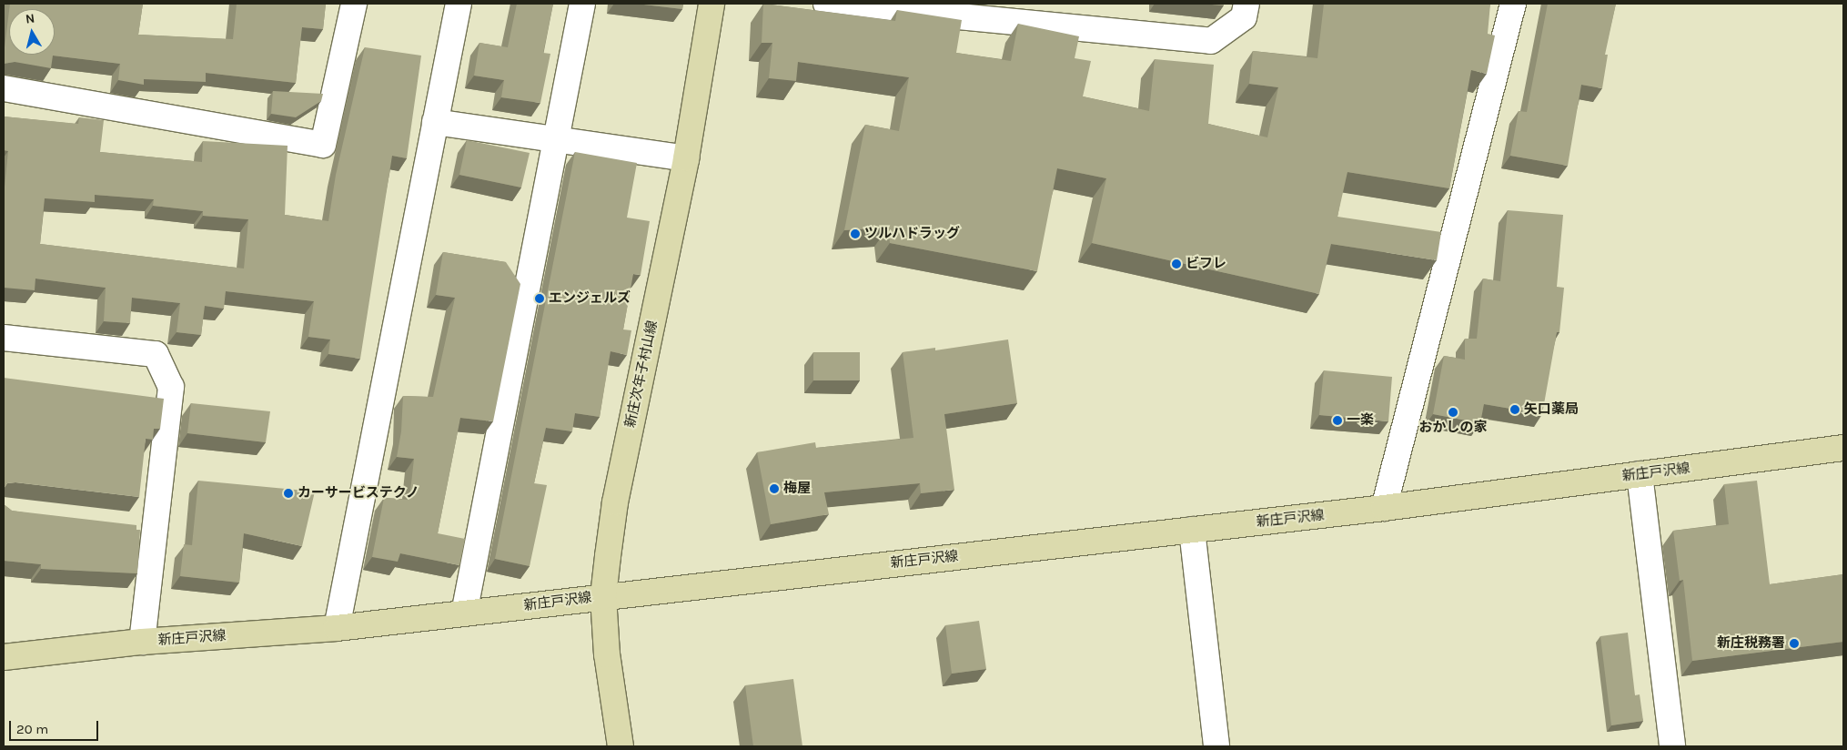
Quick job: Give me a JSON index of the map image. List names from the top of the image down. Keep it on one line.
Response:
{"streets":{"main road":["新庄次年子村山線","新庄戸沢線"]},"crossings":[["新庄次年子村山線","新庄戸沢線"]],"places":["ツルハドラッグ","ビフレ","エンジェルズ","矢口薬局","おかしの家","一楽","梅屋","カーサービステクノ","新庄税務署"],"scale_bar":"20 m","north":"top"}
